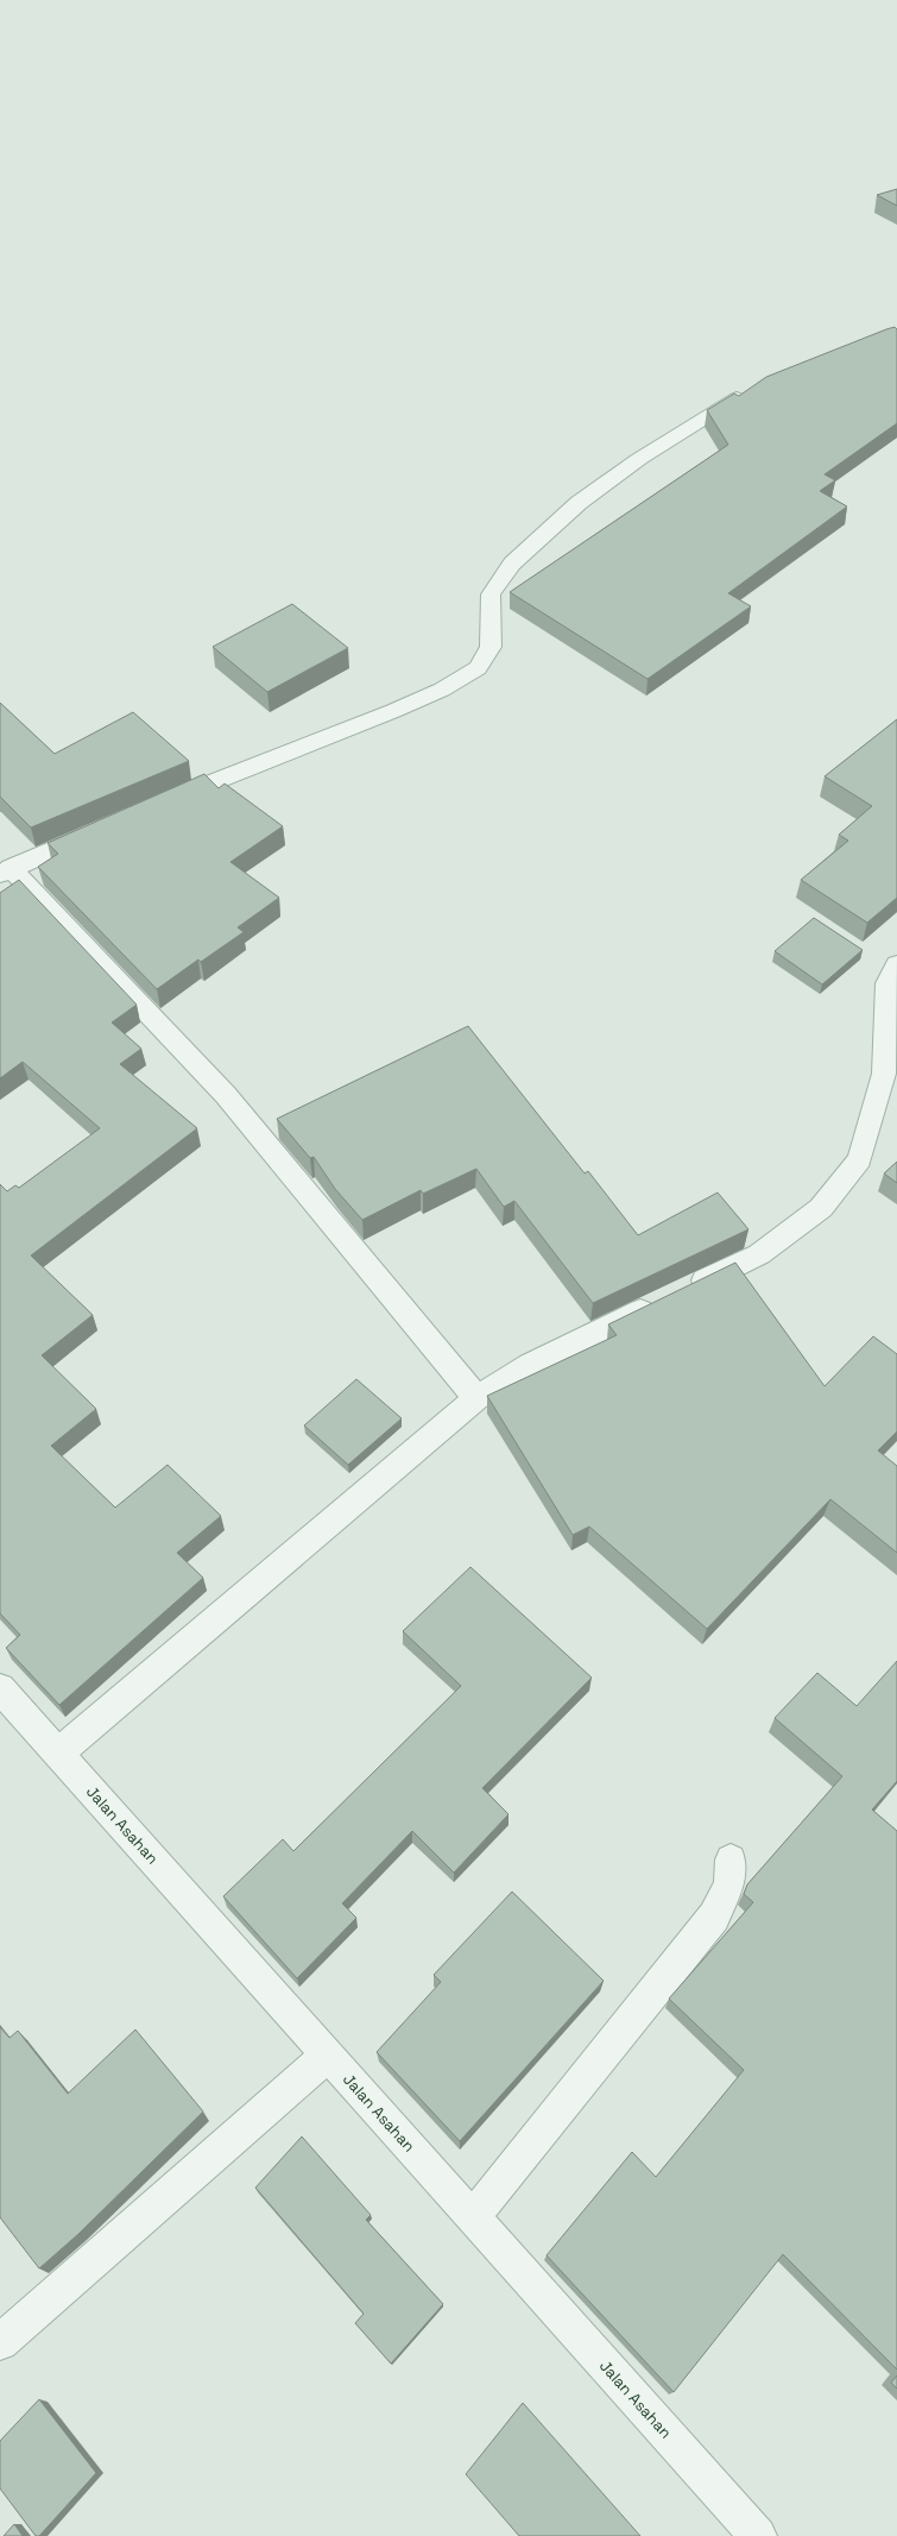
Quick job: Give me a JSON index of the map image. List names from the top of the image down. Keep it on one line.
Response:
{"streets":{"street":["Jalan Asahan"]}}
